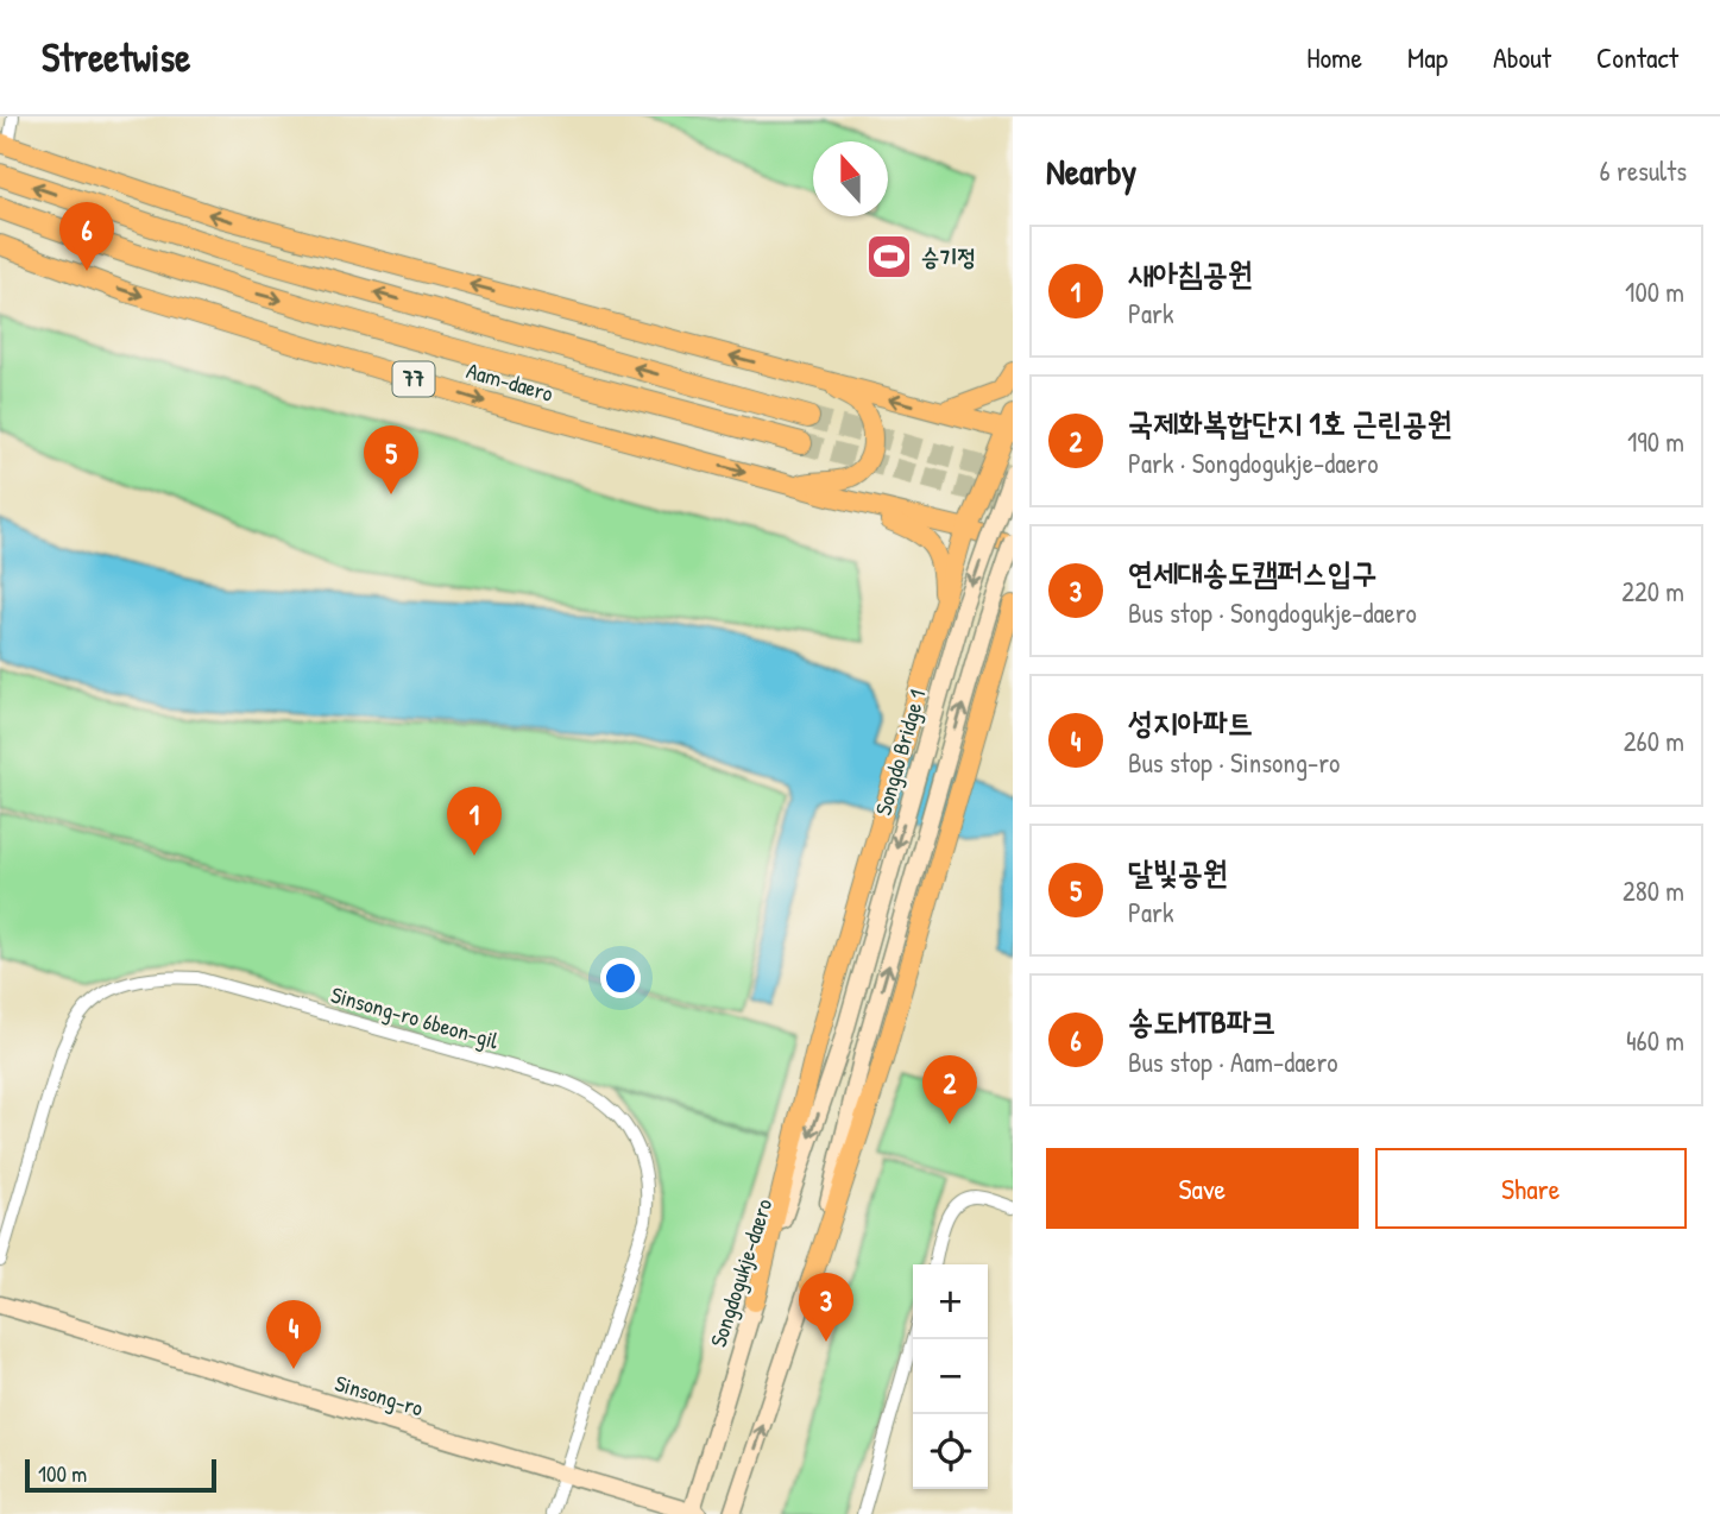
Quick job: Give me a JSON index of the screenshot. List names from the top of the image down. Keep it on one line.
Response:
{"streets":{"highway":["Aam-daero"],"main road":["77","Songdo Bridge 1","Songdogukje-daero","Sinsong-ro"],"street":["Sinsong-ro 6beon-gil"]},"crossings":[["Aam-daero","Songdo Bridge 1"],["Songdo Bridge 1","Songdogukje-daero"],["Sinsong-ro 6beon-gil","Sinsong-ro"],["Songdogukje-daero","Sinsong-ro"]],"places":{"sports":["승기정"]},"scale_bar":"100 m","north":"top","page":{"header":"Streetwise","nav":["Home","Map","About","Contact"],"heading":["Nearby","6 results"],"pins":["6","5","1","2","3","4"],"list":[{"mark":"1","name":"새아침공원","note":"Park","value":"100 m"},{"mark":"2","name":"국제화복합단지 1호 근린공원","note":"Park · Songdogukje-daero","value":"190 m"},{"mark":"3","name":"연세대송도캠퍼스입구","note":"Bus stop · Songdogukje-daero","value":"220 m"},{"mark":"4","name":"성지아파트","note":"Bus stop · Sinsong-ro","value":"260 m"},{"mark":"5","name":"달빛공원","note":"Park","value":"280 m"},{"mark":"6","name":"송도MTB파크","note":"Bus stop · Aam-daero","value":"460 m"}],"buttons":["Save","Share"],"map_buttons":["+","−"],"scale":"100 m"}}
